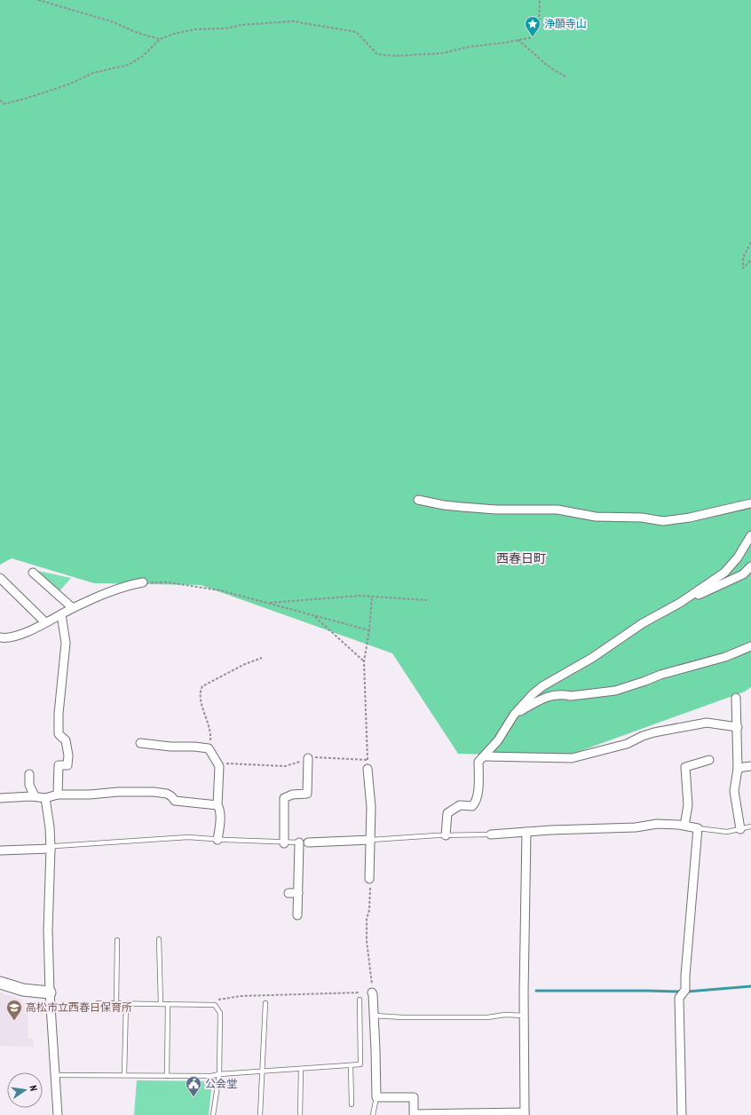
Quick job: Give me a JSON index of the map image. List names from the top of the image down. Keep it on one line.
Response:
{"districts":["西春日町"],"places":{"place":["浄願寺山"],"school or university":["高松市立西春日保育所"],"public building":["公会堂"]},"north":"right"}
